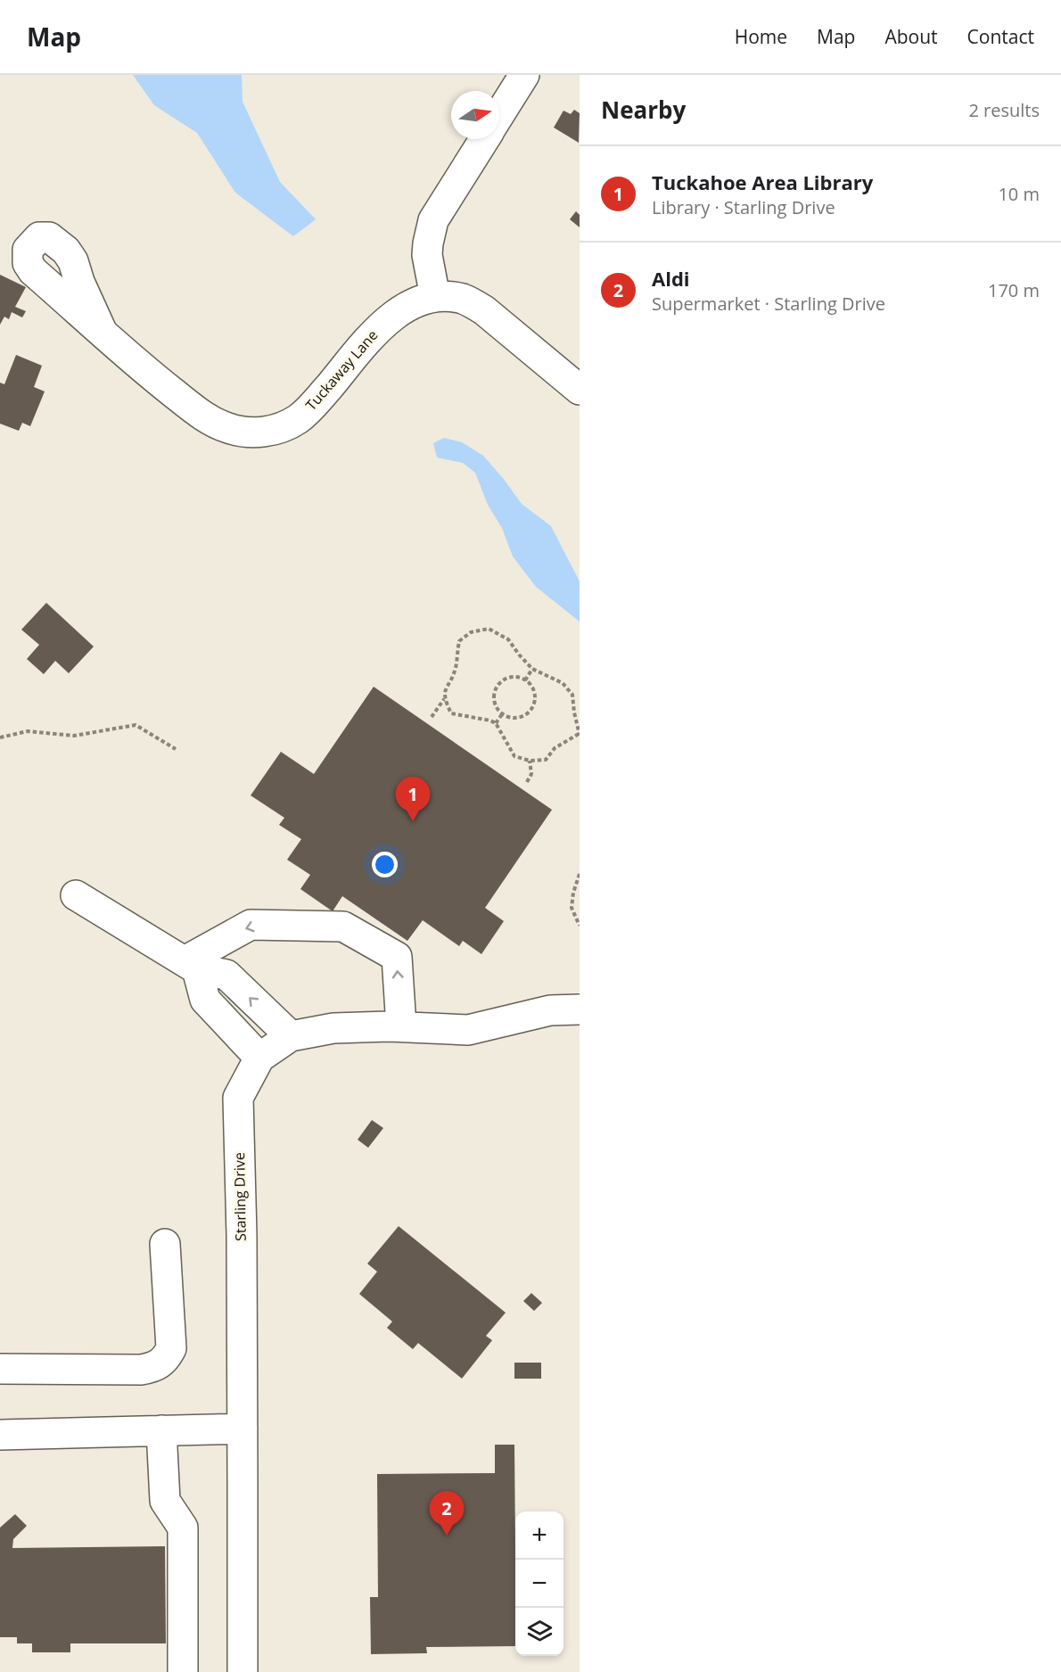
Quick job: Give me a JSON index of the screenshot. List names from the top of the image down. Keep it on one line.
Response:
{"streets":{"street":["Tuckaway Lane","Starling Drive"]},"north":"right","page":{"header":"Map","nav":["Home","Map","About","Contact"],"heading":["Nearby","2 results"],"list":[{"mark":"1","name":"Tuckahoe Area Library","note":"Library · Starling Drive","value":"10 m"},{"mark":"2","name":"Aldi","note":"Supermarket · Starling Drive","value":"170 m"}],"pins":["1","2"],"map_buttons":["+","−"]}}
